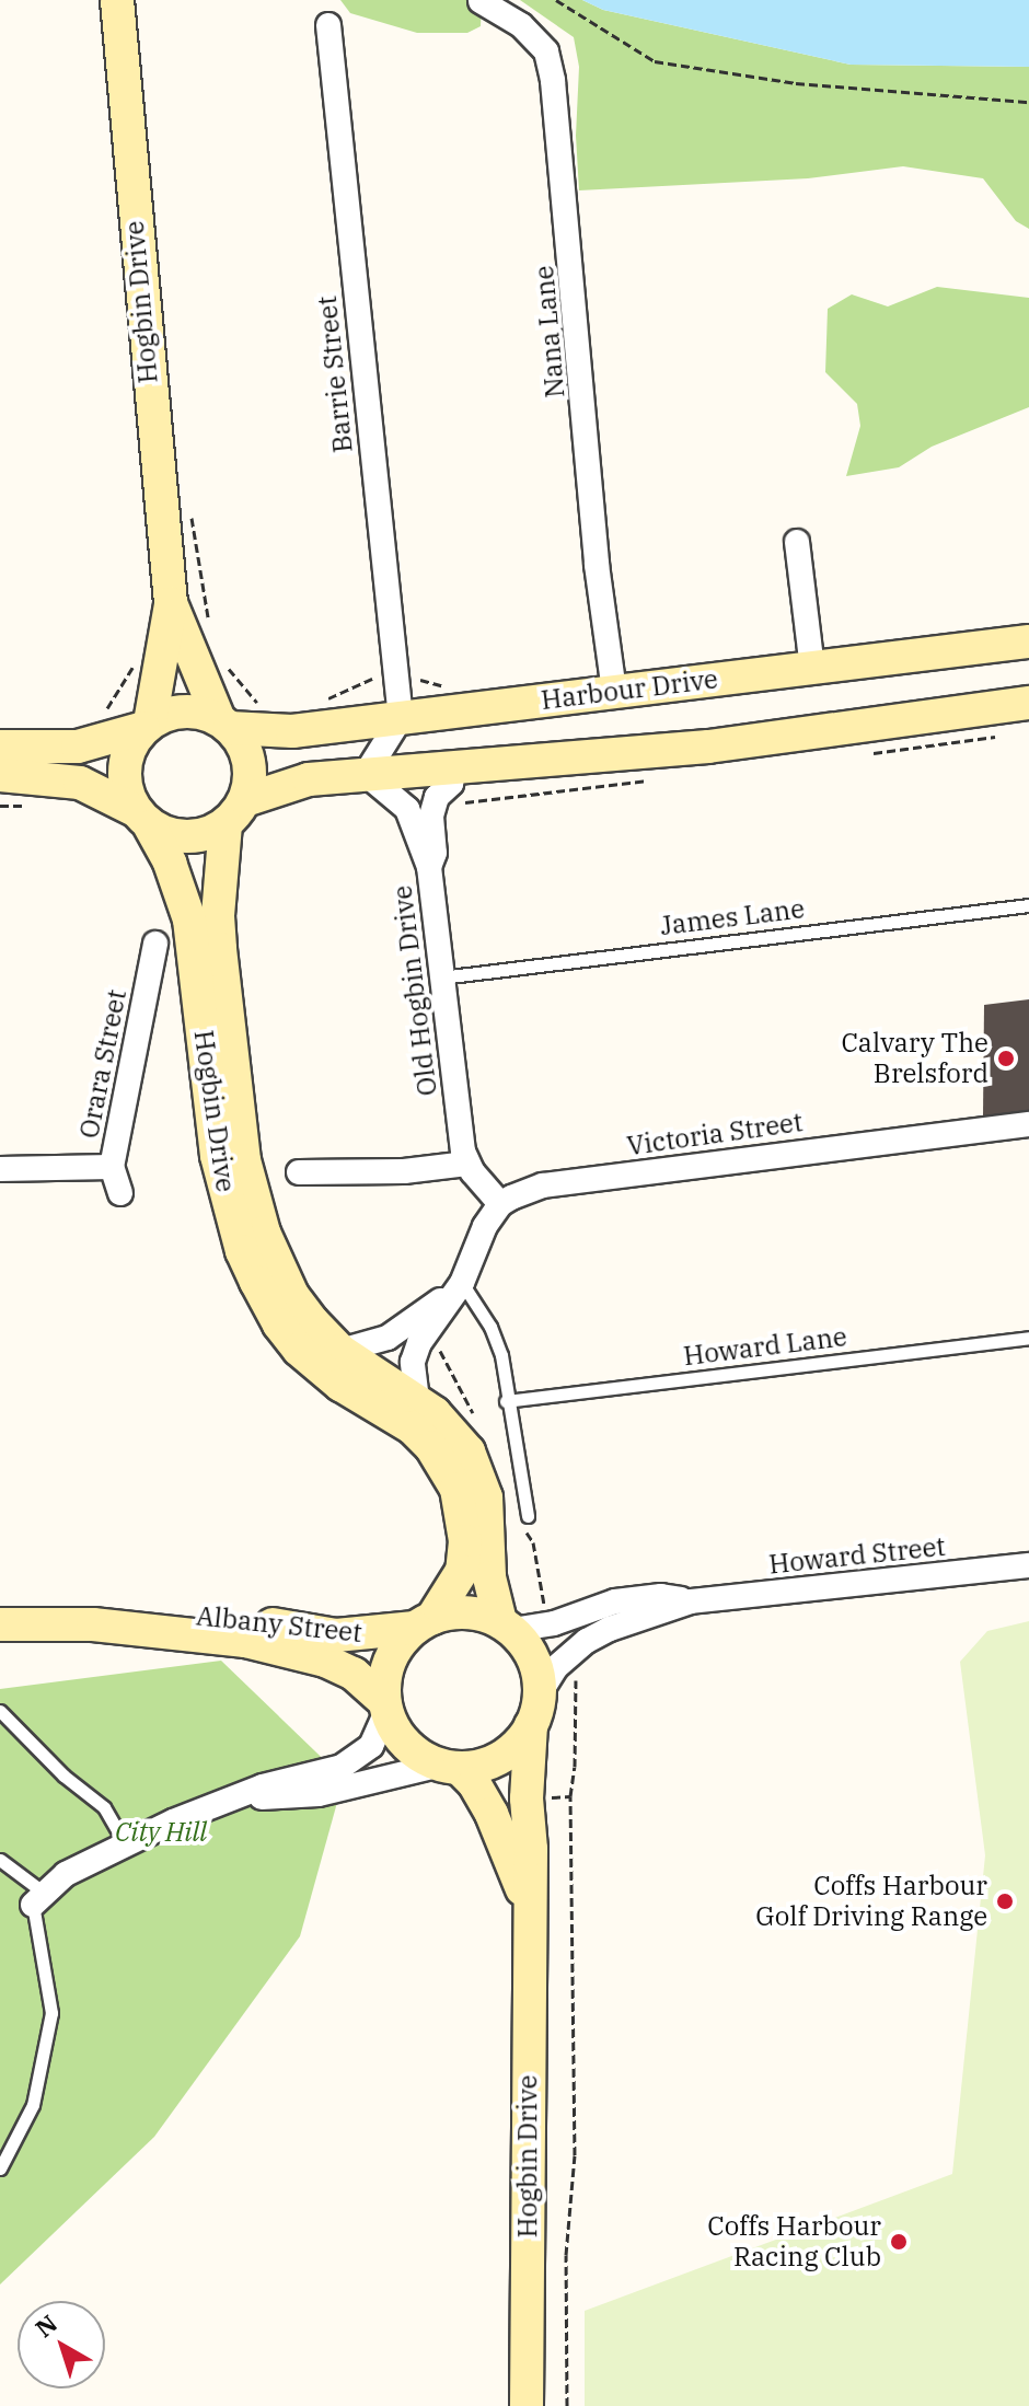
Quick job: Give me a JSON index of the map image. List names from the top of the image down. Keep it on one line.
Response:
{"streets":{"main road":["Hogbin Drive","Harbour Drive","Albany Street"],"street":["Nana Lane","Barrie Street","Old Hogbin Drive","Orara Street","Victoria Street","Howard Street"],"lane":["James Lane","Howard Lane"]},"crossings":[["Hogbin Drive","Harbour Drive"],["Hogbin Drive","Howard Street"],["Hogbin Drive","Albany Street"],["Nana Lane","Harbour Drive"],["Barrie Street","Harbour Drive"],["James Lane","Old Hogbin Drive"],["Howard Street","Albany Street"]],"parks":["City Hill"],"places":["Calvary The Brelsford","Coffs Harbour Golf Driving Range","Coffs Harbour Racing Club"],"north":"top left"}
